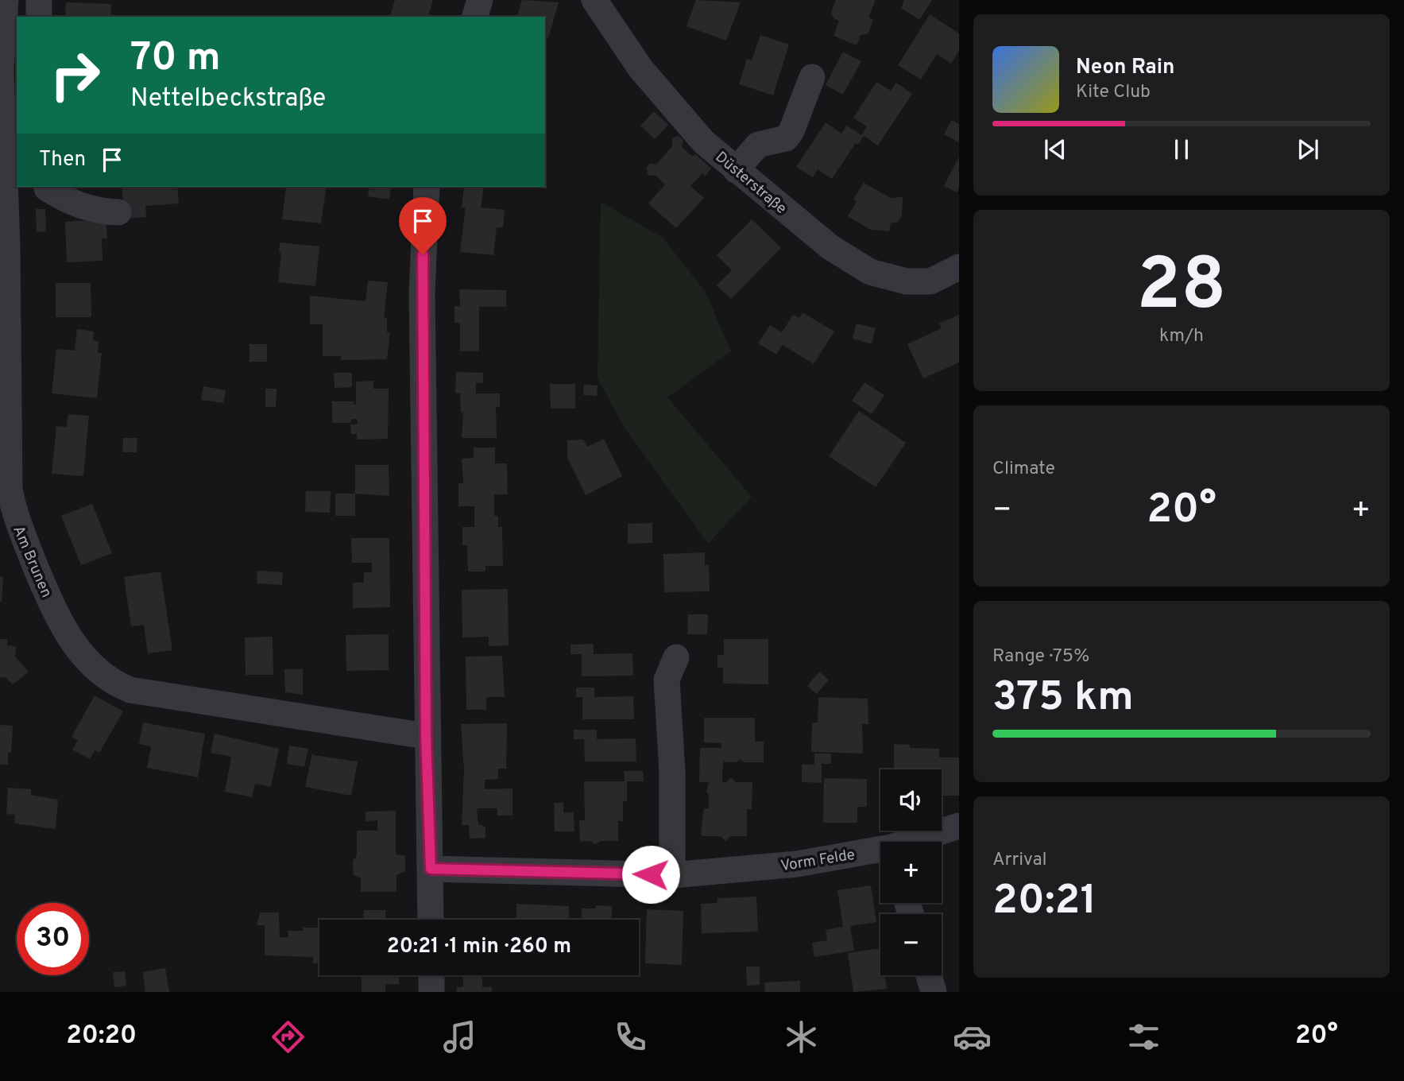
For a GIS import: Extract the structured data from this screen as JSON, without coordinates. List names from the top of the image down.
{
  "streets": {
    "street": ["Düsterstraße", "Am Brunen", "Vorm Felde"]
  },
  "page": {
    "turn": ["70 m", "Nettelbeckstraße"],
    "song": ["Neon Rain", "Kite Club"],
    "then": "Then",
    "tile": [
      ["28", "km/h"],
      "Climate",
      ["Range · 75%", "375 km"],
      ["Arrival", "20:21"]
    ],
    "heat": ["−", "20°", "+"],
    "map_buttons": ["+", "−"],
    "limit": "30",
    "trip": "20:21 · 1 min · 260 m",
    "tabs": ["20:20", "20°"]
  }
}
